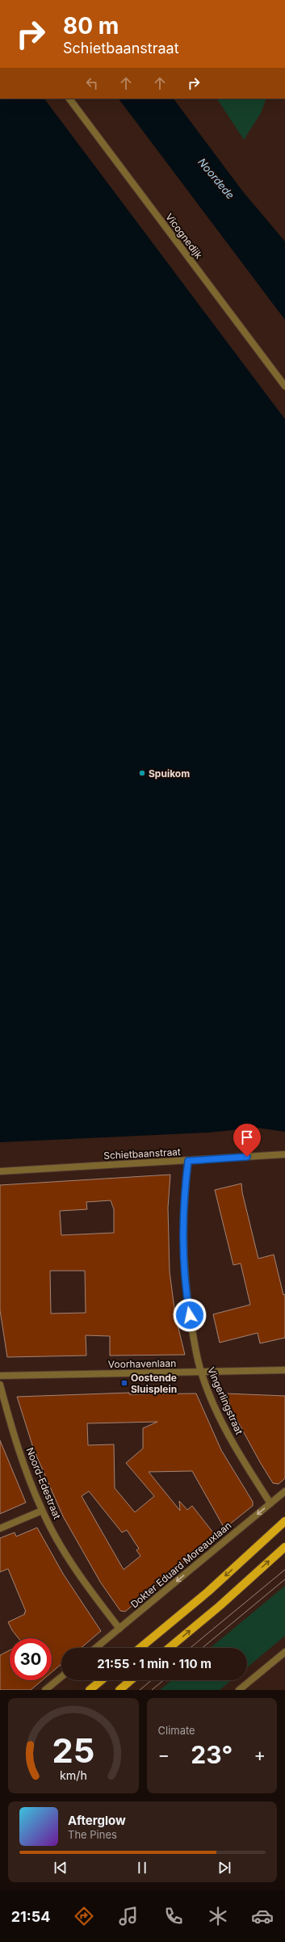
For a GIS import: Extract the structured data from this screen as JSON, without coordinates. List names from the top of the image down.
{
  "streets": {
    "street": [
      "Vicognedijk",
      "Schietbaanstraat",
      "Voorhavenlaan",
      "Vingerlingstraat",
      "Noord-Edestraat",
      "Dokter Eduard Moreauxlaan"
    ]
  },
  "crossings": [
    ["Schietbaanstraat", "Vingerlingstraat"],
    ["Voorhavenlaan", "Vingerlingstraat"],
    ["Vingerlingstraat", "Dokter Eduard Moreauxlaan"],
    ["Noord-Edestraat", "Dokter Eduard Moreauxlaan"]
  ],
  "one_way": ["Dokter Eduard Moreauxlaan"],
  "water": ["Noordede"],
  "places": {
    "other": ["Spuikom"],
    "transit": ["Oostende Sluisplein"]
  },
  "page": {
    "turn": ["80 m", "Schietbaanstraat"],
    "limit": "30",
    "trip": "21:55 · 1 min · 110 m",
    "tile": "Climate",
    "heat": ["−", "23°", "+"],
    "song": ["Afterglow", "The Pines"],
    "tabs": "21:54",
    "gauge": ["25", "km/h"]
  }
}
